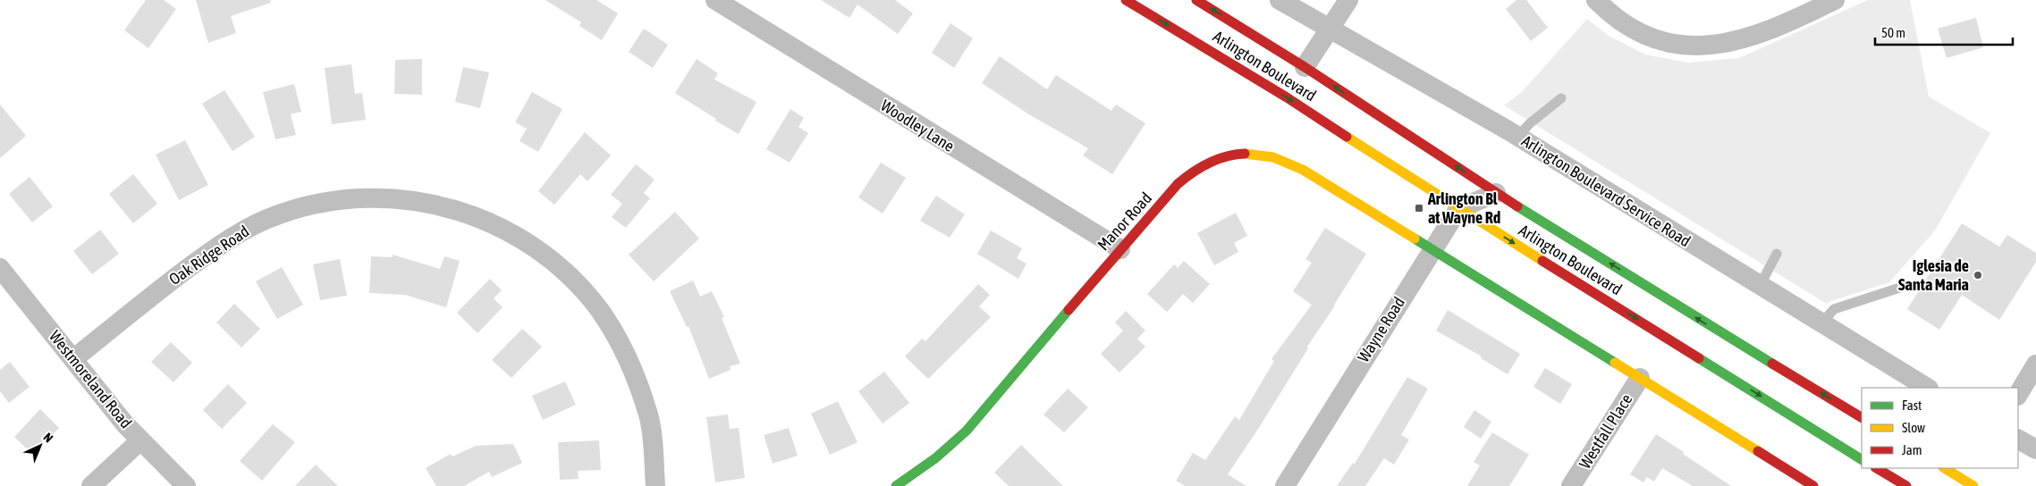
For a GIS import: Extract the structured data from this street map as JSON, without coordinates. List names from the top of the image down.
{
  "streets": {
    "main road": ["Arlington Boulevard", "Manor Road"],
    "street": [
      "Woodley Lane",
      "Arlington Boulevard Service Road",
      "Oak Ridge Road",
      "Wayne Road",
      "Westmoreland Road",
      "Westfall Place"
    ]
  },
  "crossings": [
    ["Arlington Boulevard", "Wayne Road"],
    ["Woodley Lane", "Manor Road"],
    ["Manor Road", "Wayne Road"],
    ["Oak Ridge Road", "Westmoreland Road"]
  ],
  "places": {
    "transit": ["Arlington Bl at Wayne Rd"],
    "other": ["Iglesia de Santa Maria"]
  },
  "legend": ["Fast", "Slow", "Jam"],
  "scale_bar": "50 m",
  "north": "top right"
}
